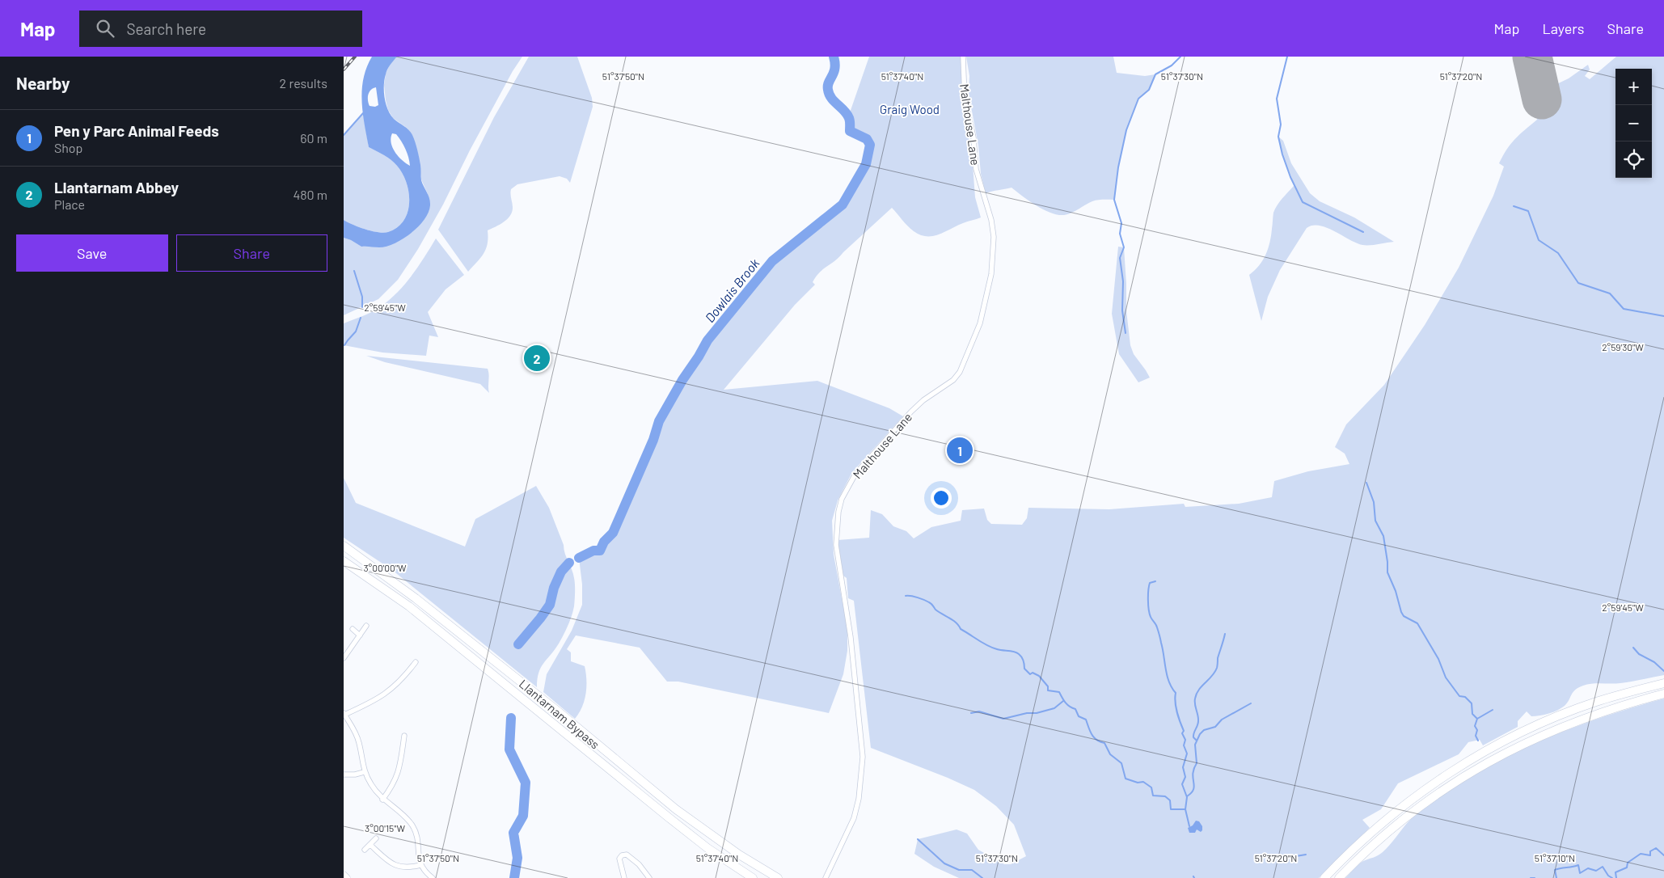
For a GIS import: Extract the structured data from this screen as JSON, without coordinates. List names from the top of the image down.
{
  "streets": {
    "highway": ["Llantarnam Bypass"],
    "street": ["Malthouse Lane"]
  },
  "water": ["Dowlais Brook"],
  "parks": ["Graig Wood"],
  "page": {
    "header": "Map",
    "search": "Search here",
    "nav": ["Map", "Layers", "Share"],
    "heading": ["Nearby", "2 results"],
    "map_buttons": ["+", "−"],
    "list": [
      {
        "mark": "1",
        "name": "Pen y Parc Animal Feeds",
        "note": "Shop",
        "value": "60 m"
      },
      {
        "mark": "2",
        "name": "Llantarnam Abbey",
        "note": "Place",
        "value": "480 m"
      }
    ],
    "buttons": ["Save", "Share"],
    "pins": ["2", "1"]
  },
  "coordinates": [
    "51°37'50\"N",
    "51°37'40\"N",
    "51°37'30\"N",
    "51°37'20\"N",
    "2°59'45\"W",
    "2°59'30\"W",
    "3°00'00\"W",
    "3°00'15\"W",
    "51°37'10\"N"
  ]
}
